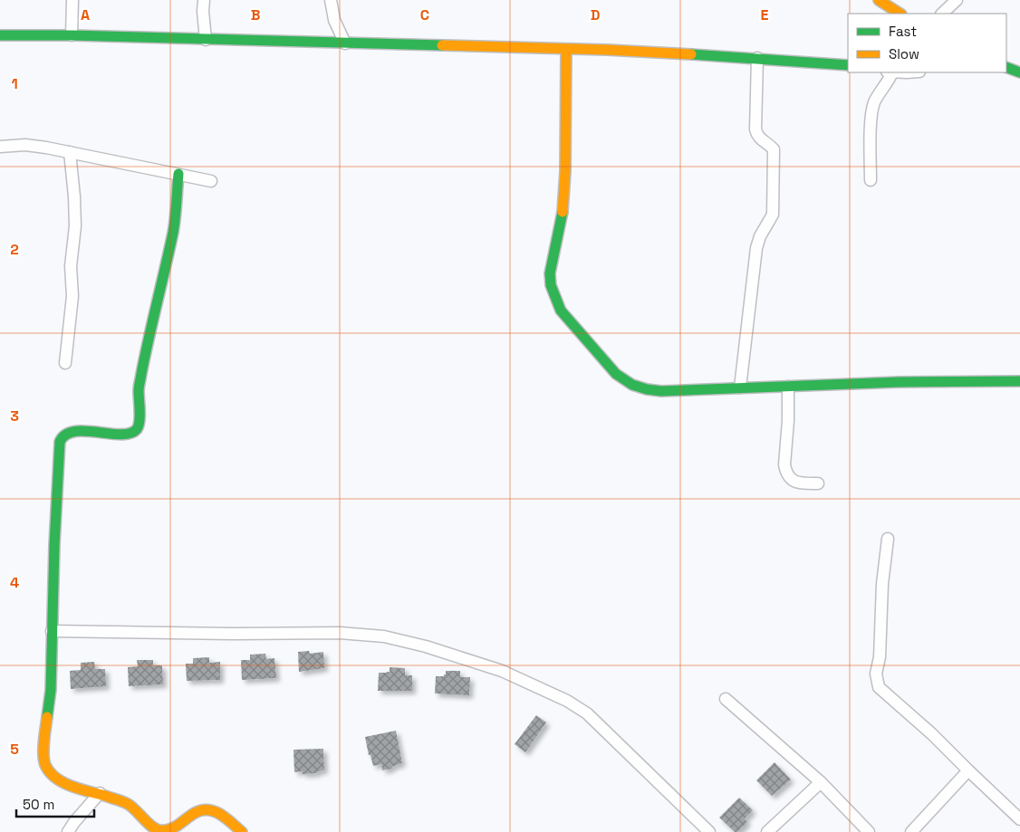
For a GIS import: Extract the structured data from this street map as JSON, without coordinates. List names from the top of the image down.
{
  "legend": ["Fast", "Slow"],
  "scale_bar": "50 m",
  "grid": {
    "columns": [
      "A",
      "B",
      "C",
      "D",
      "E"
    ],
    "rows": [
      "1",
      "2",
      "3",
      "4",
      "5"
    ]
  }
}
